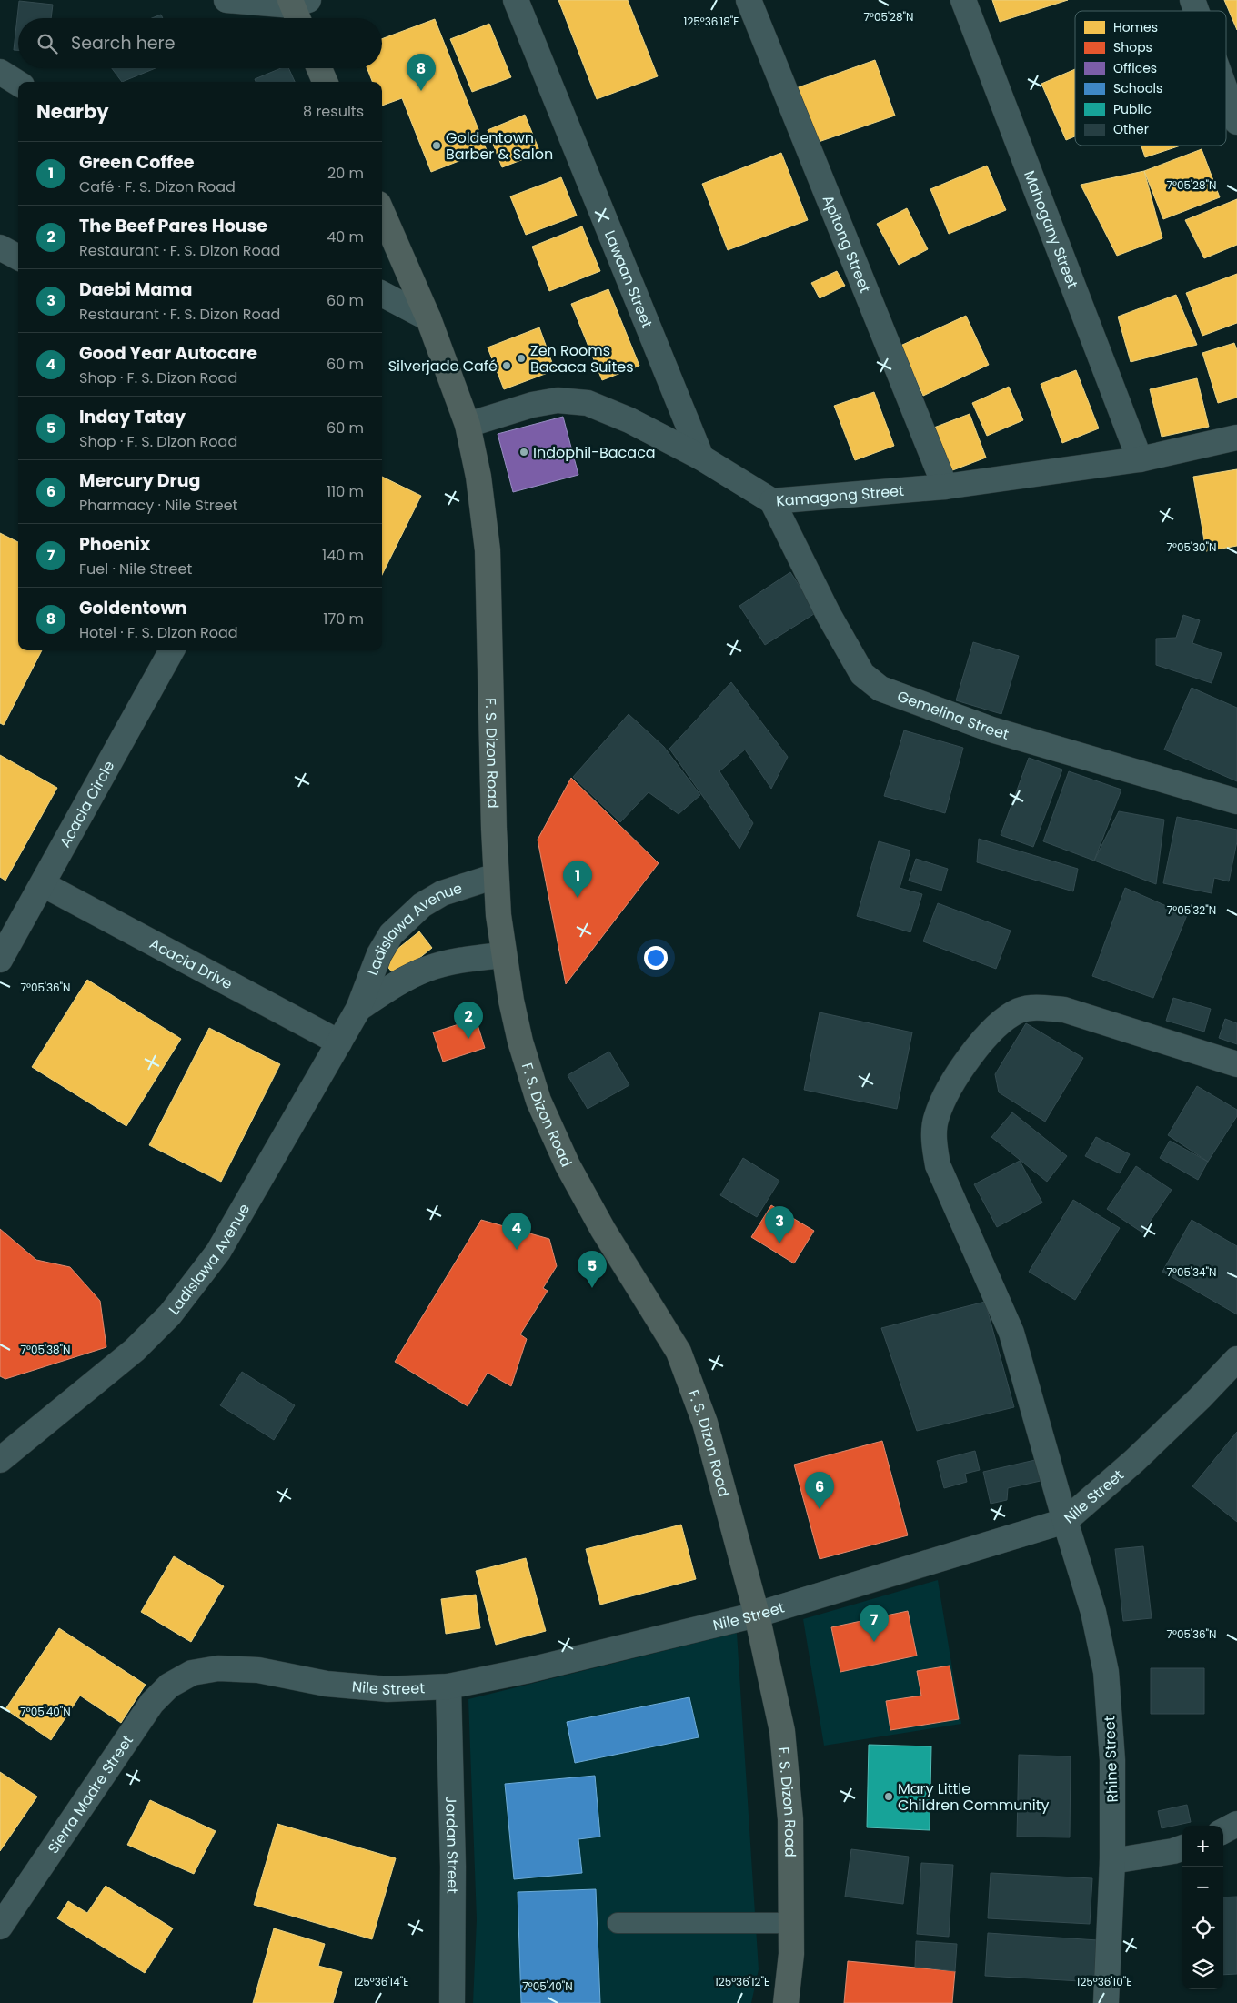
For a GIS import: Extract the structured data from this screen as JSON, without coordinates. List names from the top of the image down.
{
  "streets": {
    "main road": ["F. S. Dizon Road"],
    "street": [
      "Mahogany Street",
      "Apitong Street",
      "Lawaan Street",
      "Kamagong Street",
      "Gemelina Street",
      "Acacia Circle",
      "Ladislawa Avenue",
      "Acacia Drive",
      "Nile Street",
      "Rhine Street",
      "Sierra Madre Street",
      "Jordan Street"
    ]
  },
  "crossings": [
    ["Mahogany Street", "Kamagong Street"],
    ["Apitong Street", "Kamagong Street"],
    ["Lawaan Street", "Kamagong Street"],
    ["Kamagong Street", "Gemelina Street"],
    ["Kamagong Street", "F. S. Dizon Road"],
    ["F. S. Dizon Road", "Ladislawa Avenue"],
    ["F. S. Dizon Road", "Nile Street"],
    ["Acacia Circle", "Acacia Drive"],
    ["Ladislawa Avenue", "Acacia Drive"],
    ["Nile Street", "Rhine Street"],
    ["Nile Street", "Sierra Madre Street"],
    ["Nile Street", "Jordan Street"]
  ],
  "places": [
    "Goldentown Barber & Salon",
    "Zen Rooms Bacaca Suites",
    "Silverjade Café",
    "Indophil-Bacaca",
    "Mary Little Children Community"
  ],
  "legend": [
    "Homes",
    "Shops",
    "Offices",
    "Schools",
    "Public",
    "Other"
  ],
  "page": {
    "search": "Search here",
    "pins": [
      "8",
      "1",
      "2",
      "3",
      "4",
      "5",
      "6",
      "7"
    ],
    "heading": ["Nearby", "8 results"],
    "list": [
      {
        "mark": "1",
        "name": "Green Coffee",
        "note": "Café · F. S. Dizon Road",
        "value": "20 m"
      },
      {
        "mark": "2",
        "name": "The Beef Pares House",
        "note": "Restaurant · F. S. Dizon Road",
        "value": "40 m"
      },
      {
        "mark": "3",
        "name": "Daebi Mama",
        "note": "Restaurant · F. S. Dizon Road",
        "value": "60 m"
      },
      {
        "mark": "4",
        "name": "Good Year Autocare",
        "note": "Shop · F. S. Dizon Road",
        "value": "60 m"
      },
      {
        "mark": "5",
        "name": "Inday Tatay",
        "note": "Shop · F. S. Dizon Road",
        "value": "60 m"
      },
      {
        "mark": "6",
        "name": "Mercury Drug",
        "note": "Pharmacy · Nile Street",
        "value": "110 m"
      },
      {
        "mark": "7",
        "name": "Phoenix",
        "note": "Fuel · Nile Street",
        "value": "140 m"
      },
      {
        "mark": "8",
        "name": "Goldentown",
        "note": "Hotel · F. S. Dizon Road",
        "value": "170 m"
      }
    ],
    "map_buttons": ["+", "−"]
  },
  "coordinates": [
    "7°05'28\"N",
    "125°36'18\"E",
    "7°05'30\"N",
    "7°05'32\"N",
    "7°05'36\"N",
    "7°05'34\"N",
    "7°05'38\"N",
    "7°05'40\"N",
    "125°36'14\"E",
    "125°36'12\"E",
    "125°36'10\"E"
  ]
}
